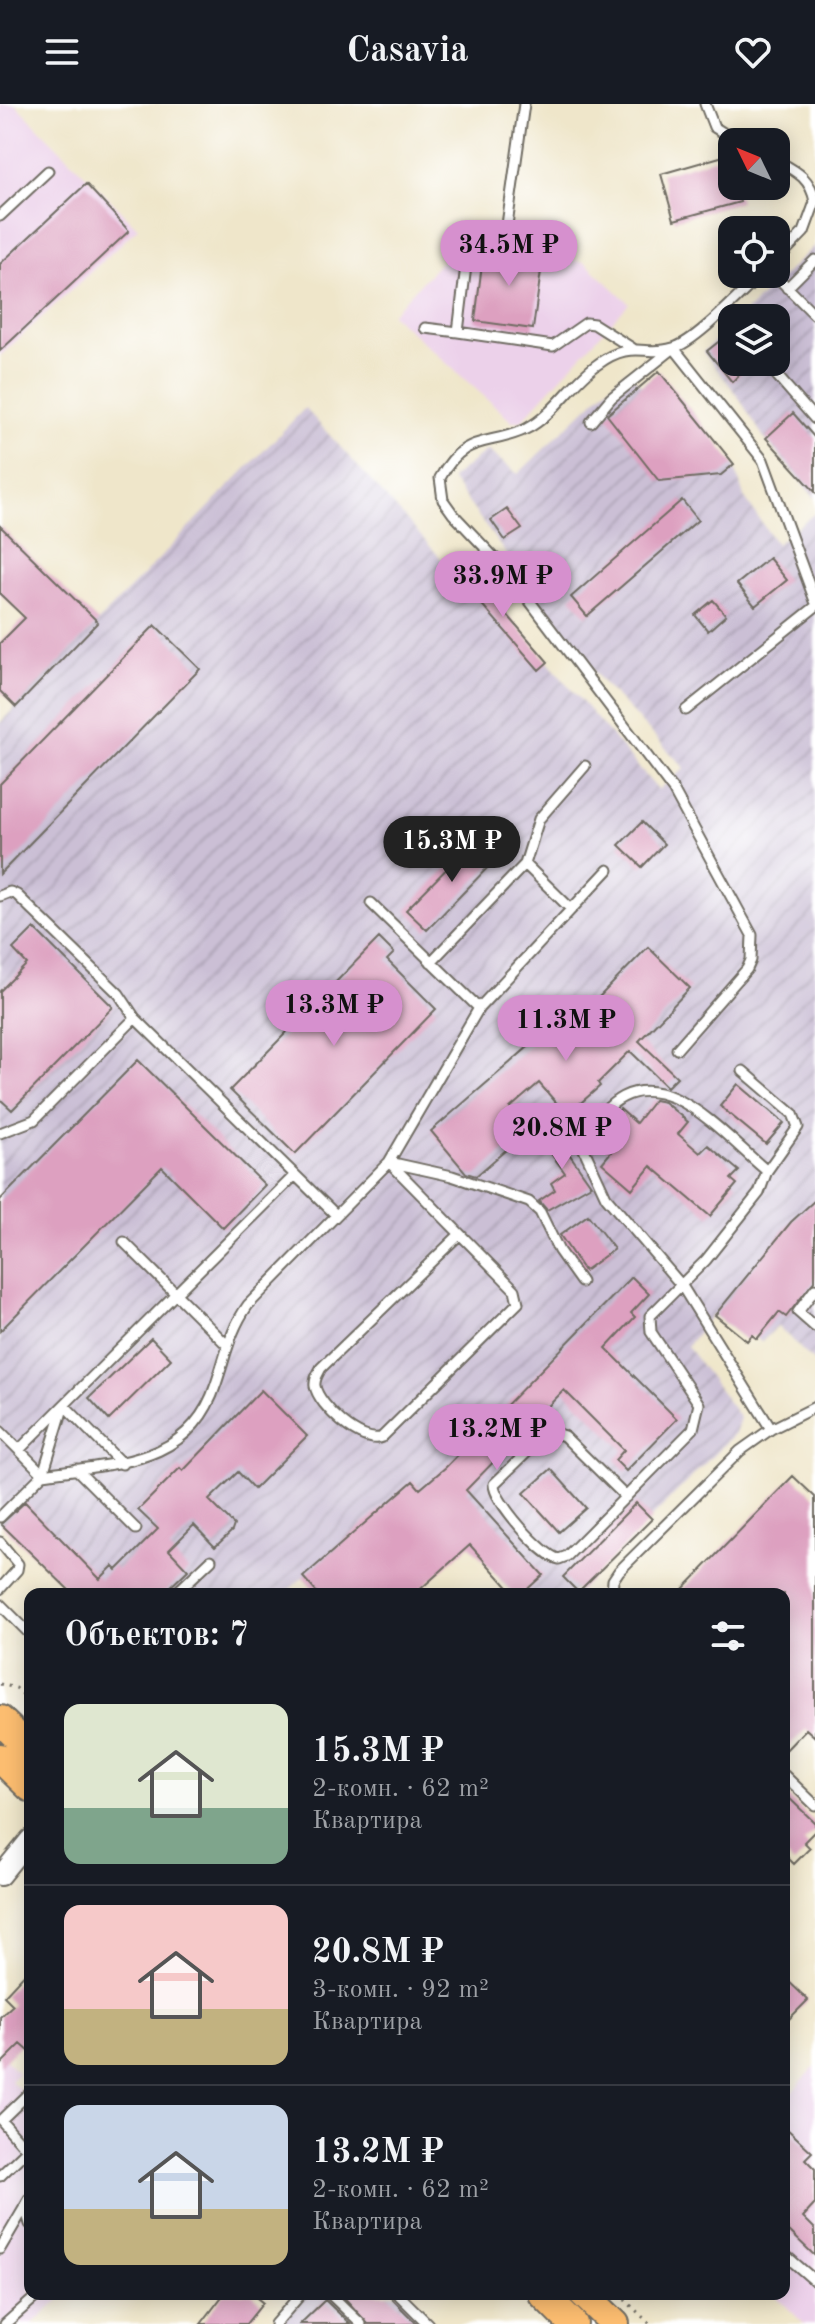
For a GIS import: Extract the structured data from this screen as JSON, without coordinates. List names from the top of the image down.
{
  "north": "top left",
  "page": {
    "header": "Casavia",
    "price": [
      "34.5M ₽",
      "33.9M ₽",
      "15.3M ₽",
      "13.3M ₽",
      "11.3M ₽",
      "20.8M ₽",
      "13.2M ₽"
    ],
    "heading": "Объектов: 7",
    "list": [
      {
        "name": "15.3M ₽",
        "note": "2-комн. · 62 m² · Квартира"
      },
      {
        "name": "20.8M ₽",
        "note": "3-комн. · 92 m² · Квартира"
      },
      {
        "name": "13.2M ₽",
        "note": "2-комн. · 62 m² · Квартира"
      }
    ]
  }
}
